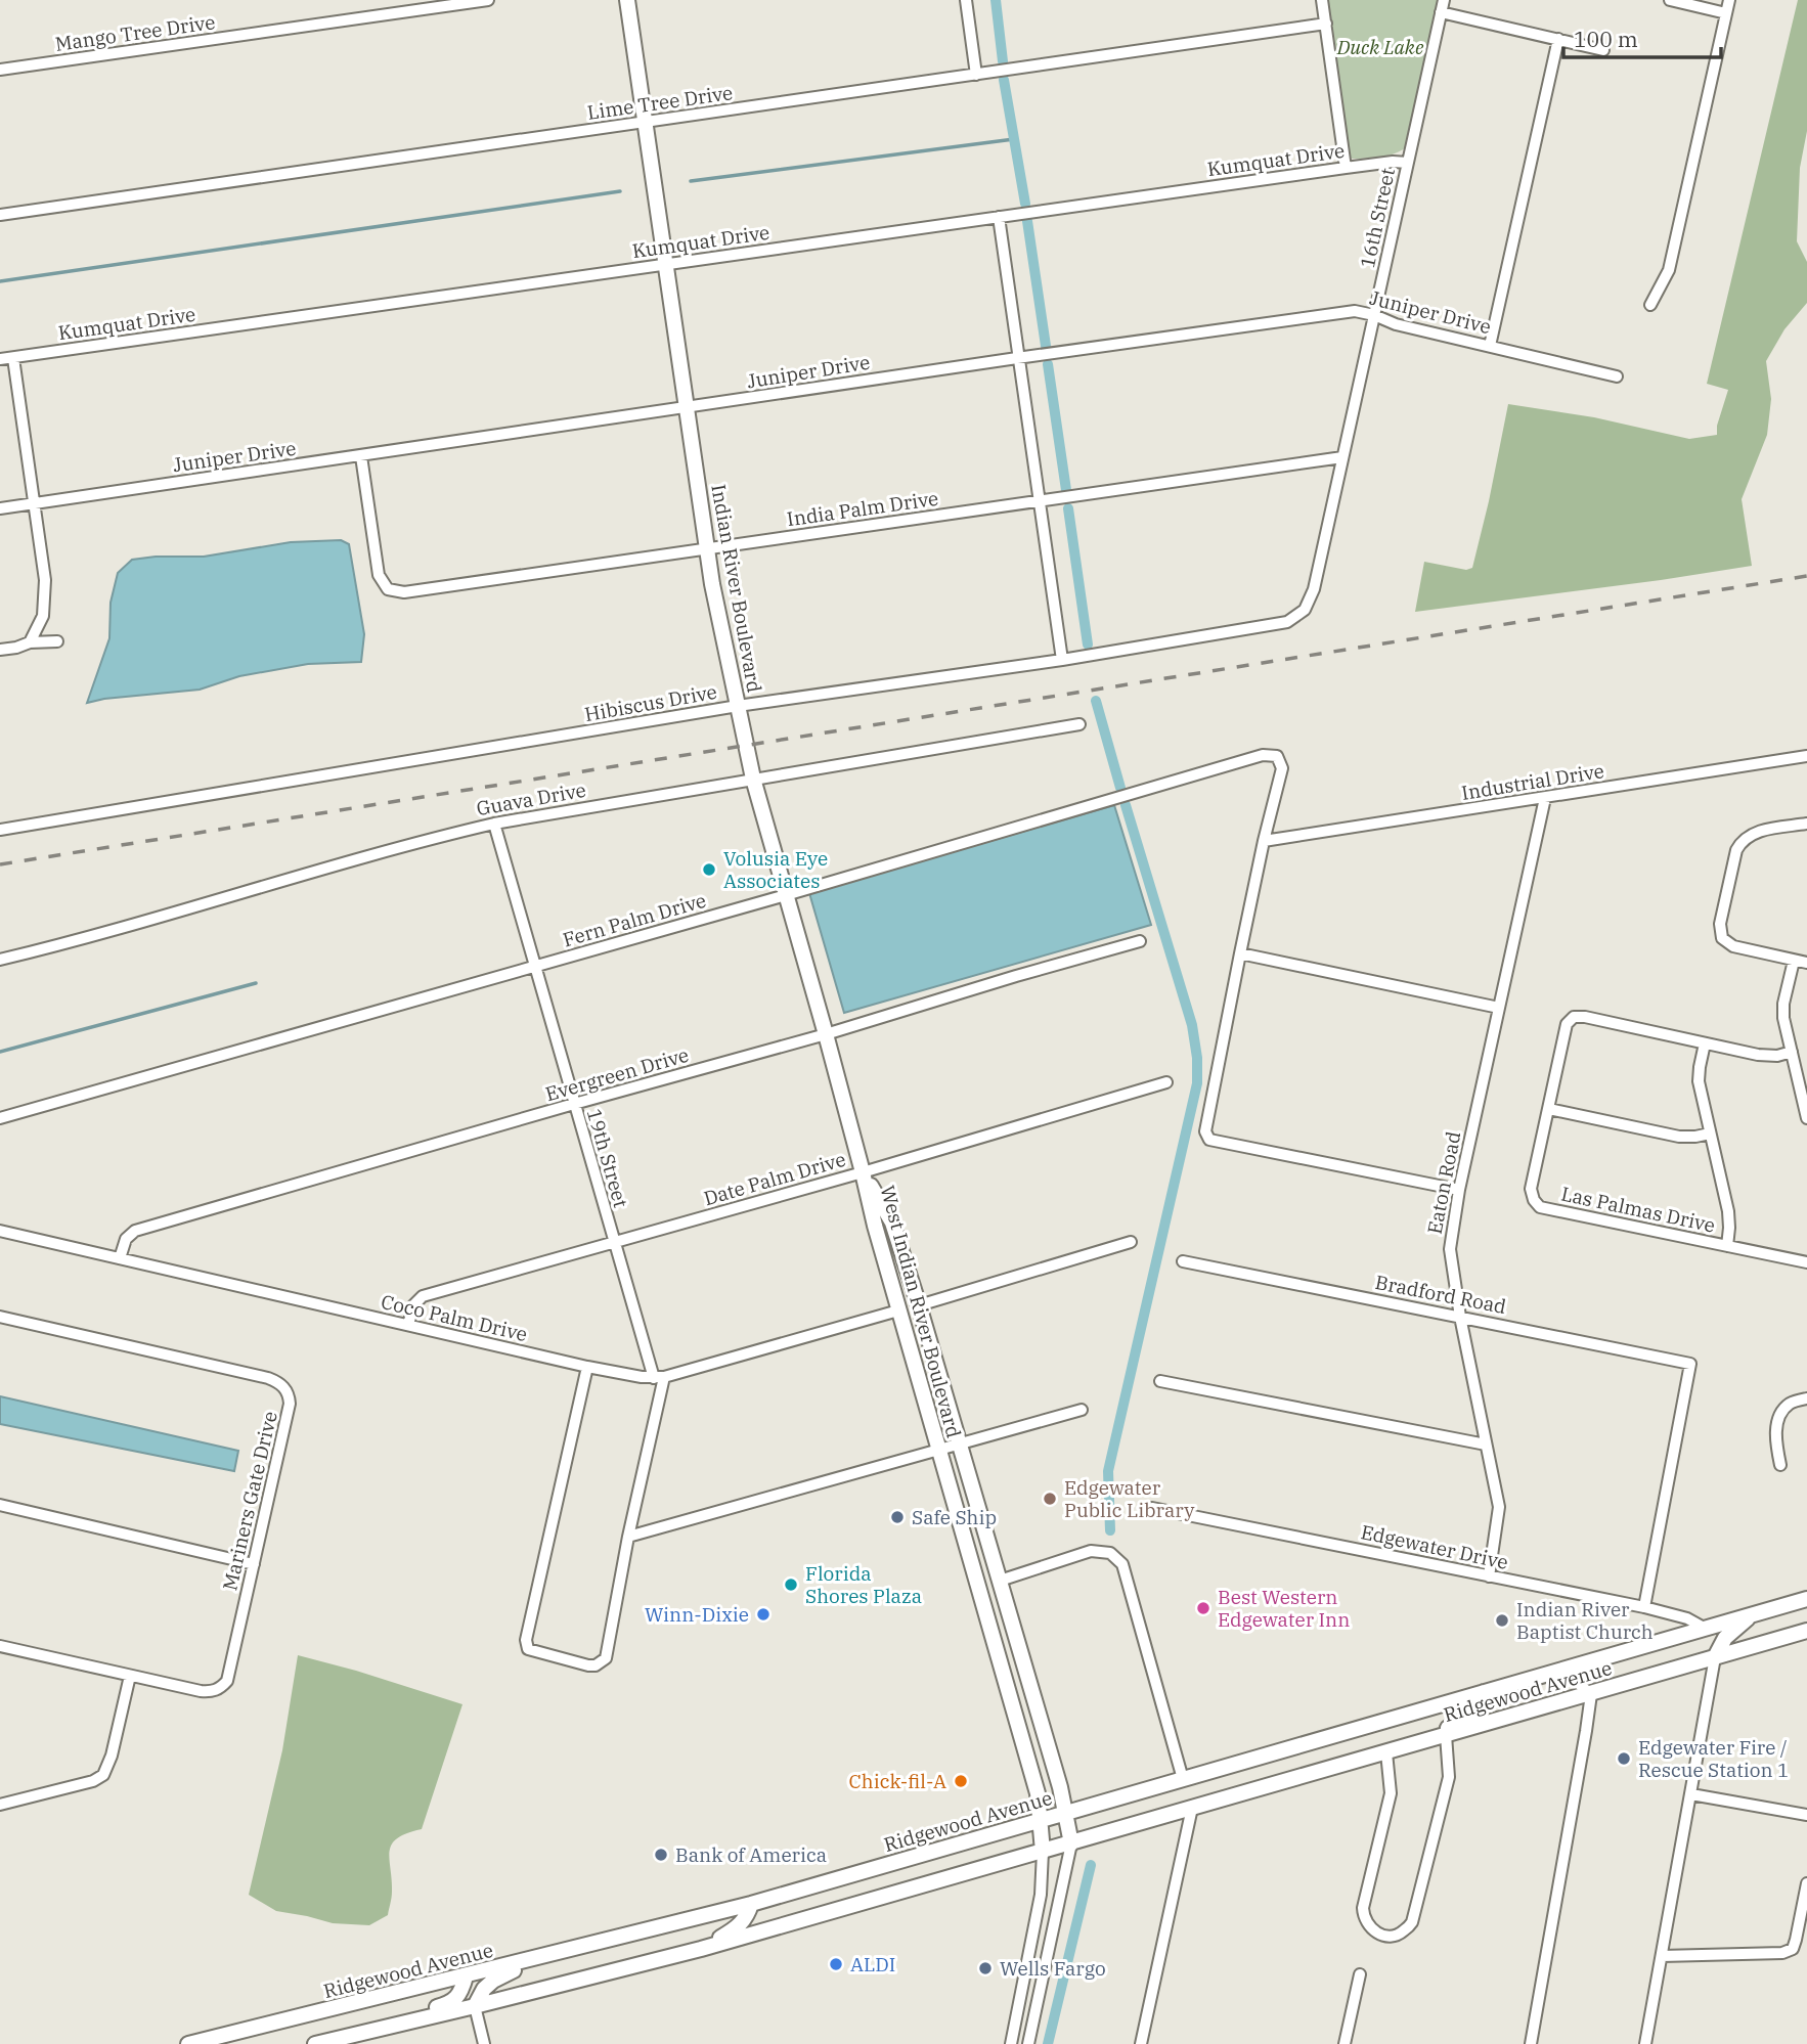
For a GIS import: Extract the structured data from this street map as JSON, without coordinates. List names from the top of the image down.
{
  "streets": {
    "main road": ["Indian River Boulevard", "West Indian River Boulevard", "Ridgewood Avenue"],
    "street": [
      "Mango Tree Drive",
      "Lime Tree Drive",
      "Kumquat Drive",
      "16th Street",
      "Juniper Drive",
      "India Palm Drive",
      "Hibiscus Drive",
      "Industrial Drive",
      "Guava Drive",
      "Fern Palm Drive",
      "Evergreen Drive",
      "19th Street",
      "Date Palm Drive",
      "Eaton Road",
      "Las Palmas Drive",
      "Bradford Road",
      "Coco Palm Drive",
      "Mariners Gate Drive",
      "Edgewater Drive"
    ]
  },
  "crossings": [
    ["Lime Tree Drive", "Indian River Boulevard"],
    ["Kumquat Drive", "16th Street"],
    ["Kumquat Drive", "Indian River Boulevard"],
    ["16th Street", "Juniper Drive"],
    ["16th Street", "India Palm Drive"],
    ["16th Street", "Hibiscus Drive"],
    ["Juniper Drive", "India Palm Drive"],
    ["Juniper Drive", "Indian River Boulevard"],
    ["India Palm Drive", "Indian River Boulevard"],
    ["Indian River Boulevard", "Hibiscus Drive"],
    ["Indian River Boulevard", "Guava Drive"],
    ["Indian River Boulevard", "Fern Palm Drive"],
    ["Indian River Boulevard", "Evergreen Drive"],
    ["Indian River Boulevard", "Date Palm Drive"],
    ["Indian River Boulevard", "West Indian River Boulevard"],
    ["Industrial Drive", "Fern Palm Drive"],
    ["Industrial Drive", "Eaton Road"],
    ["Guava Drive", "19th Street"],
    ["Fern Palm Drive", "19th Street"],
    ["Evergreen Drive", "19th Street"],
    ["Evergreen Drive", "Coco Palm Drive"],
    ["19th Street", "Date Palm Drive"],
    ["19th Street", "Coco Palm Drive"],
    ["Date Palm Drive", "West Indian River Boulevard"],
    ["Date Palm Drive", "Coco Palm Drive"],
    ["Eaton Road", "Bradford Road"],
    ["Eaton Road", "Edgewater Drive"],
    ["Bradford Road", "Edgewater Drive"],
    ["West Indian River Boulevard", "Coco Palm Drive"],
    ["West Indian River Boulevard", "Ridgewood Avenue"],
    ["Edgewater Drive", "Ridgewood Avenue"]
  ],
  "parks": ["Duck Lake"],
  "places": [
    "Volusia Eye Associates",
    "Edgewater Public Library",
    "Safe Ship",
    "Florida Shores Plaza",
    "Best Western Edgewater Inn",
    "Winn-Dixie",
    "Indian River Baptist Church",
    "Edgewater Fire / Rescue Station 1",
    "Chick-fil-A",
    "Bank of America",
    "ALDI",
    "Wells Fargo"
  ],
  "scale_bar": "100 m"
}
